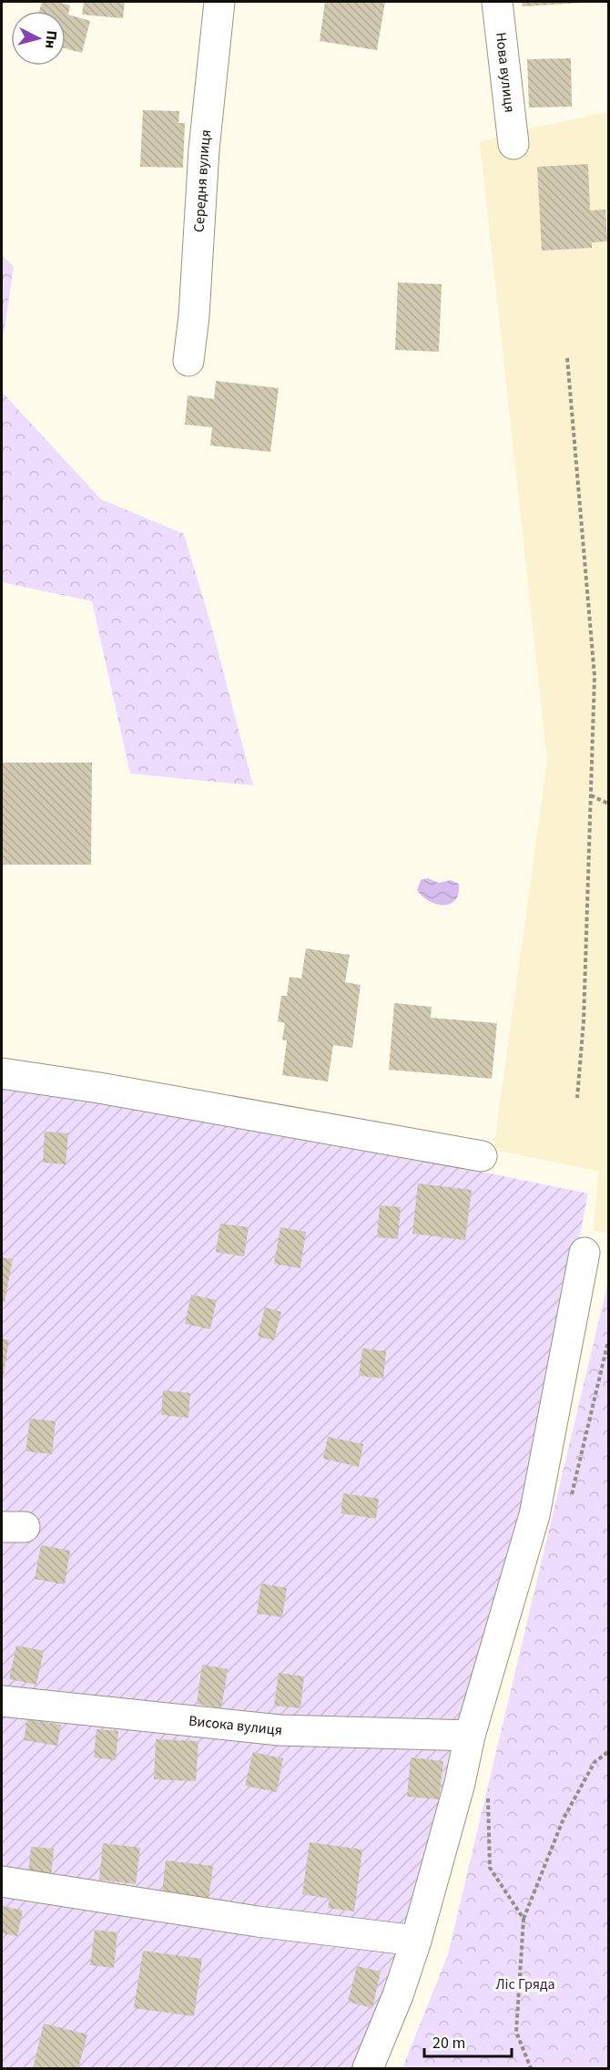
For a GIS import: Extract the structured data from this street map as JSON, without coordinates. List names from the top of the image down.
{
  "streets": {
    "street": ["Нова вулиця", "Середня вулиця", "Висока вулиця"]
  },
  "parks": ["Ліс Гряда"],
  "scale_bar": "20 m",
  "north": "right"
}
